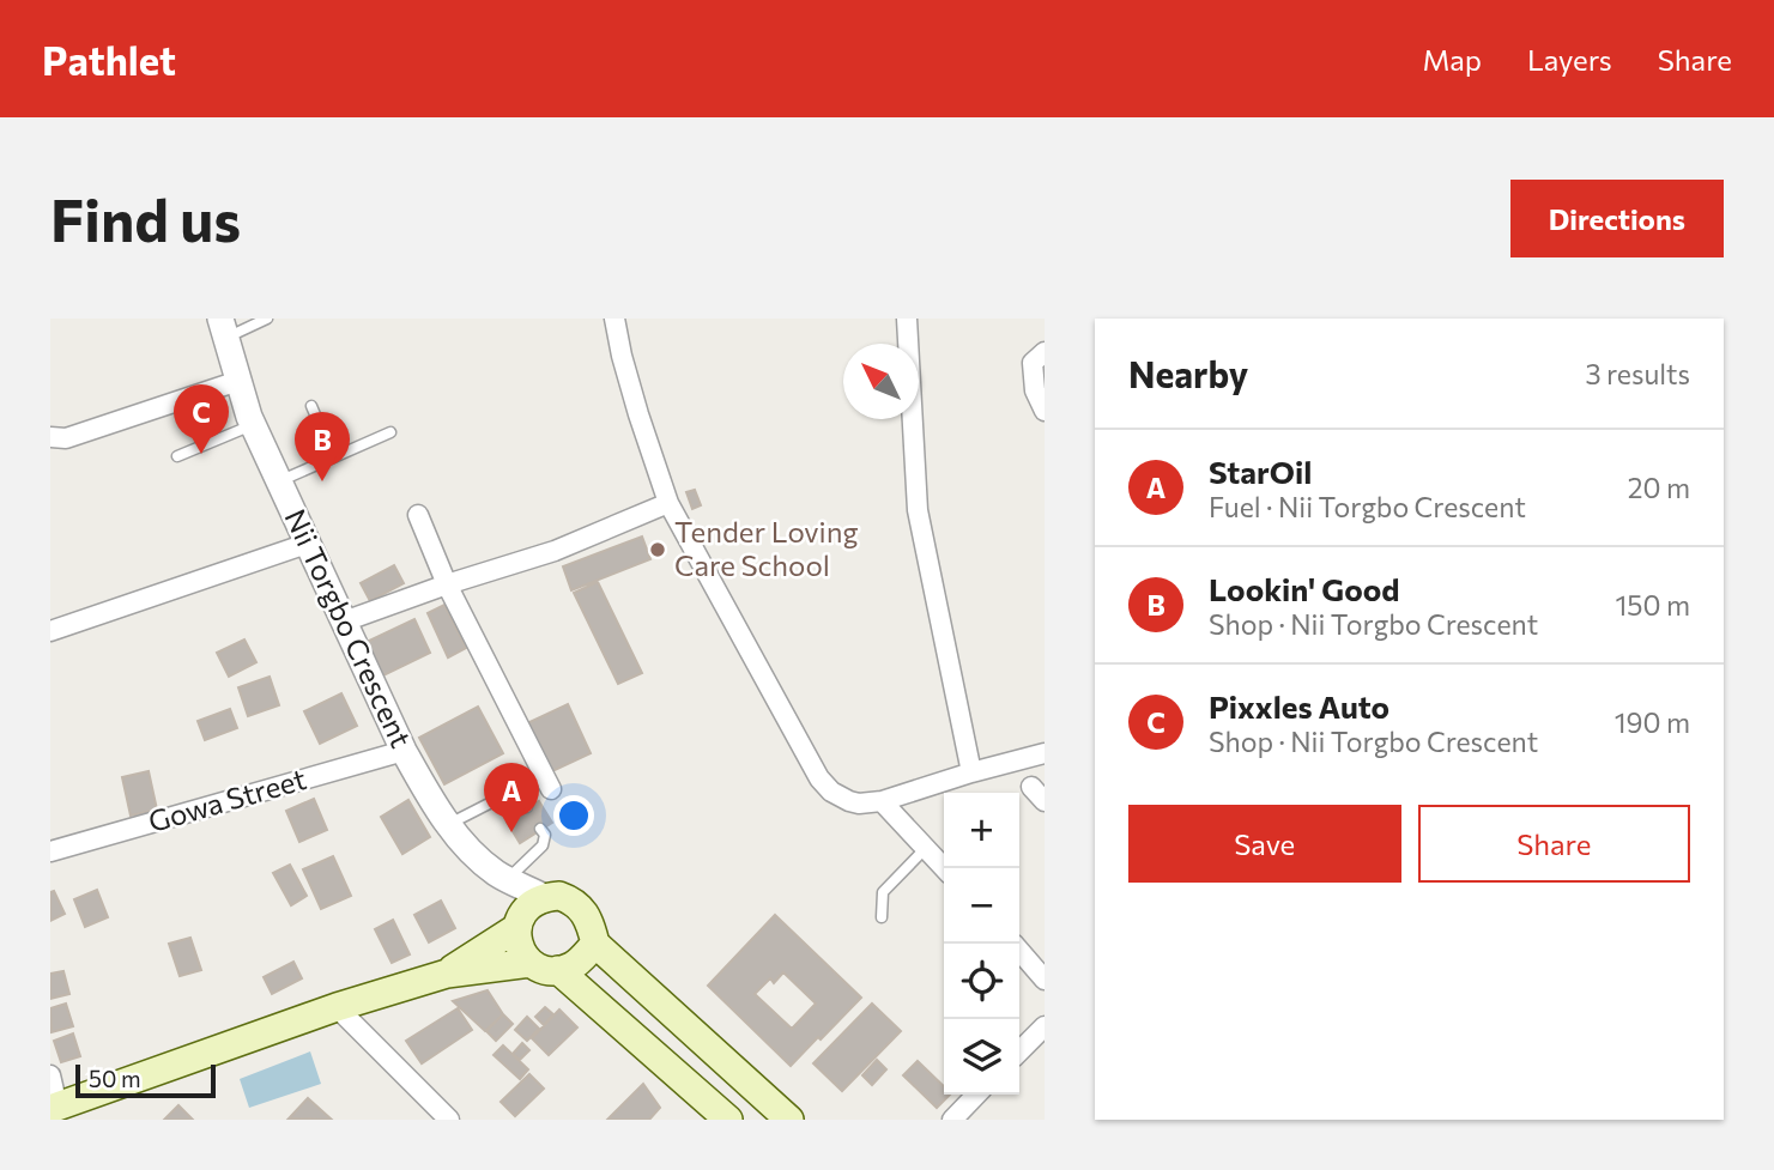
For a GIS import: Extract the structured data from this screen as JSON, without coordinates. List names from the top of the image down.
{
  "streets": {
    "street": ["Nii Torgbo Crescent", "Gowa Street"]
  },
  "crossings": [
    ["Nii Torgbo Crescent", "Gowa Street"]
  ],
  "places": ["Tender Loving Care School"],
  "scale_bar": "50 m",
  "north": "top left",
  "page": {
    "header": "Pathlet",
    "nav": ["Map", "Layers", "Share"],
    "buttons": [
      "Directions",
      ["Save", "Share"]
    ],
    "title": "Find us",
    "heading": ["Nearby", "3 results"],
    "pins": ["C", "B", "A"],
    "list": [
      {
        "mark": "A",
        "name": "StarOil",
        "note": "Fuel · Nii Torgbo Crescent",
        "value": "20 m"
      },
      {
        "mark": "B",
        "name": "Lookin' Good",
        "note": "Shop · Nii Torgbo Crescent",
        "value": "150 m"
      },
      {
        "mark": "C",
        "name": "Pixxles Auto",
        "note": "Shop · Nii Torgbo Crescent",
        "value": "190 m"
      }
    ],
    "map_buttons": ["+", "−"],
    "scale": "50 m"
  }
}
